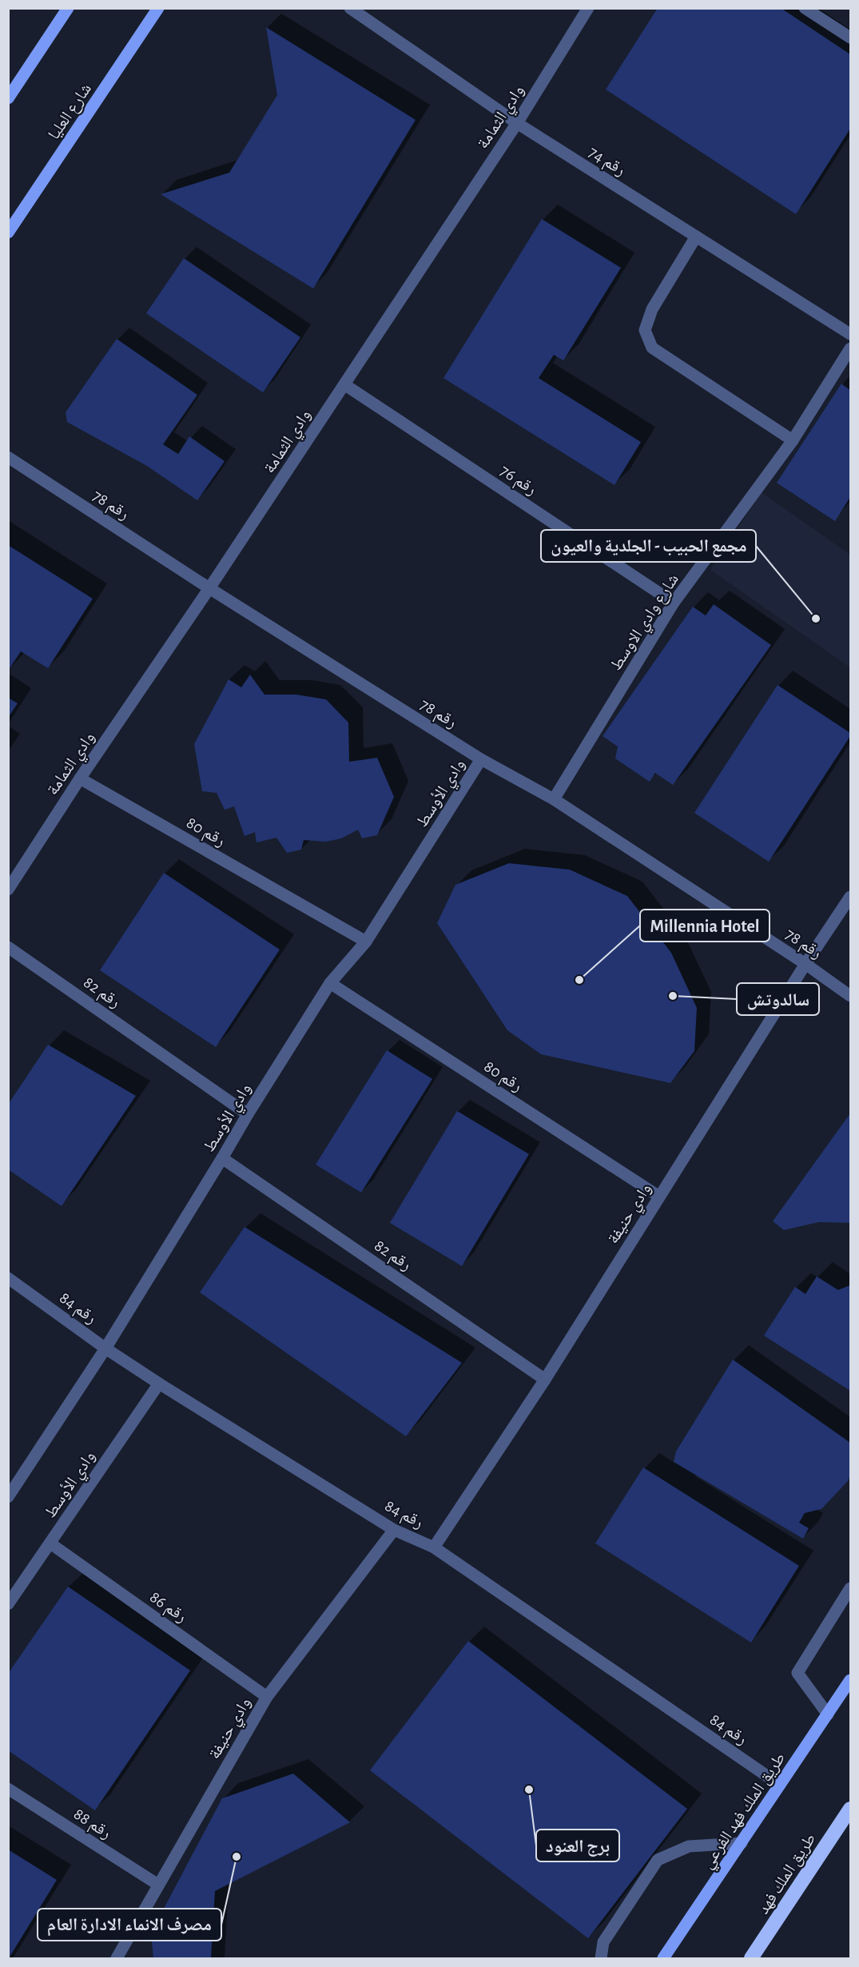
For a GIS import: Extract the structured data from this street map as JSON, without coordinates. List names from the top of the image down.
{
  "streets": {
    "highway": ["طريق الملك فهد"],
    "main road": ["شارع العليا", "طريق الملك فهد الفرعي"],
    "street": [
      "وادي الثمامة",
      "رقم 74",
      "رقم 76",
      "رقم 78",
      "شارع وادي الاوسط",
      "وادي الأوسط",
      "رقم 80",
      "رقم 82",
      "وادي حنيفة",
      "رقم 84",
      "رقم 86",
      "رقم 88"
    ]
  },
  "crossings": [
    ["وادي الثمامة", "رقم 74"],
    ["وادي الثمامة", "رقم 76"],
    ["وادي الثمامة", "رقم 78"],
    ["وادي الثمامة", "رقم 80"],
    ["رقم 76", "شارع وادي الاوسط"],
    ["رقم 78", "شارع وادي الاوسط"],
    ["رقم 78", "وادي الأوسط"],
    ["رقم 78", "وادي حنيفة"],
    ["وادي الأوسط", "رقم 80"],
    ["وادي الأوسط", "رقم 82"],
    ["وادي الأوسط", "رقم 84"],
    ["وادي الأوسط", "رقم 86"],
    ["رقم 80", "وادي حنيفة"],
    ["رقم 82", "وادي حنيفة"],
    ["وادي حنيفة", "رقم 84"],
    ["وادي حنيفة", "رقم 86"],
    ["وادي حنيفة", "رقم 88"],
    ["رقم 84", "طريق الملك فهد الفرعي"]
  ],
  "places": [
    "مجمع الحبيب - الجلدية والعيون",
    "Millennia Hotel",
    "سالدوتش",
    "برج العنود",
    "مصرف الانماء الادارة العام"
  ]
}
